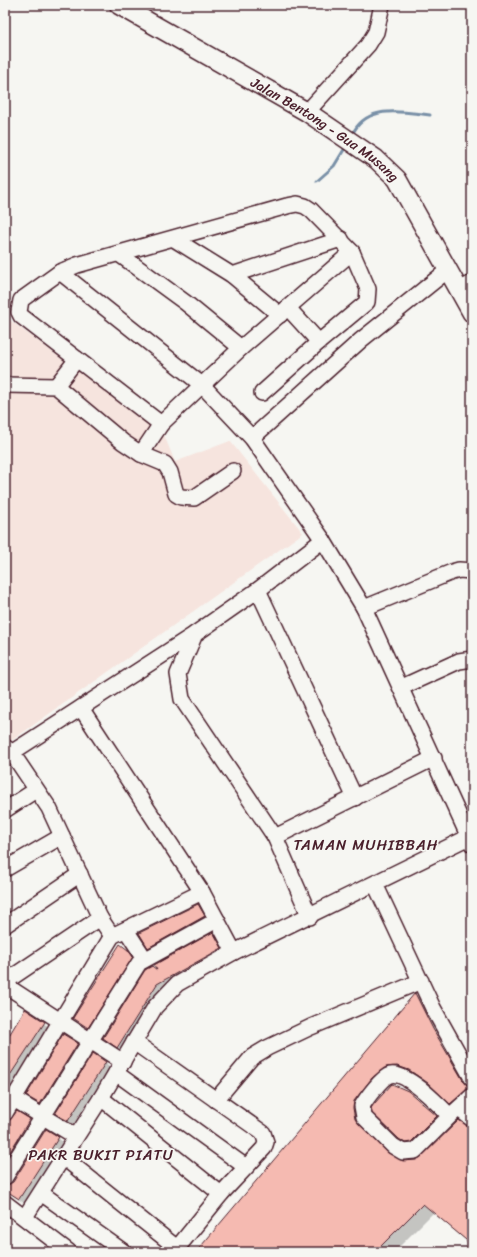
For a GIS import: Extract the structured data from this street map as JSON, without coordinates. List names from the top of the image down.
{
  "streets": {
    "main road": ["Jalan Bentong - Gua Musang"]
  },
  "districts": ["TAMAN MUHIBBAH", "PAKR BUKIT PIATU"]
}
